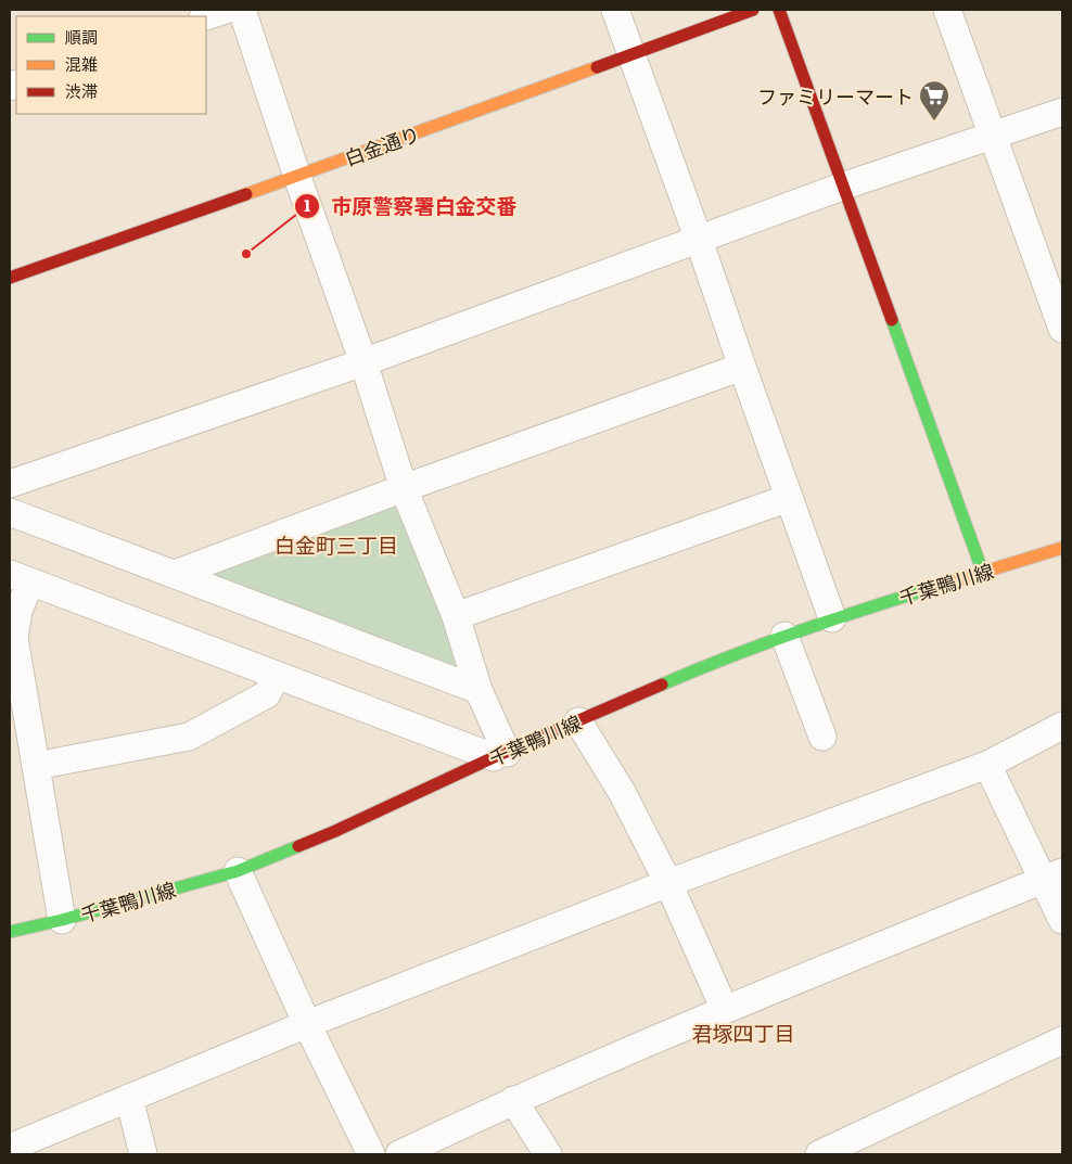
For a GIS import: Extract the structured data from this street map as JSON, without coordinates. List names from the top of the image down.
{
  "streets": {
    "street": ["白金通り", "千葉鴨川線"]
  },
  "districts": ["白金町三丁目", "君塚四丁目"],
  "places": {
    "supermarket": ["ファミリーマート"],
    "other": ["市原警察署白金交番"]
  },
  "legend": ["順調", "混雑", "渋滞"]
}
